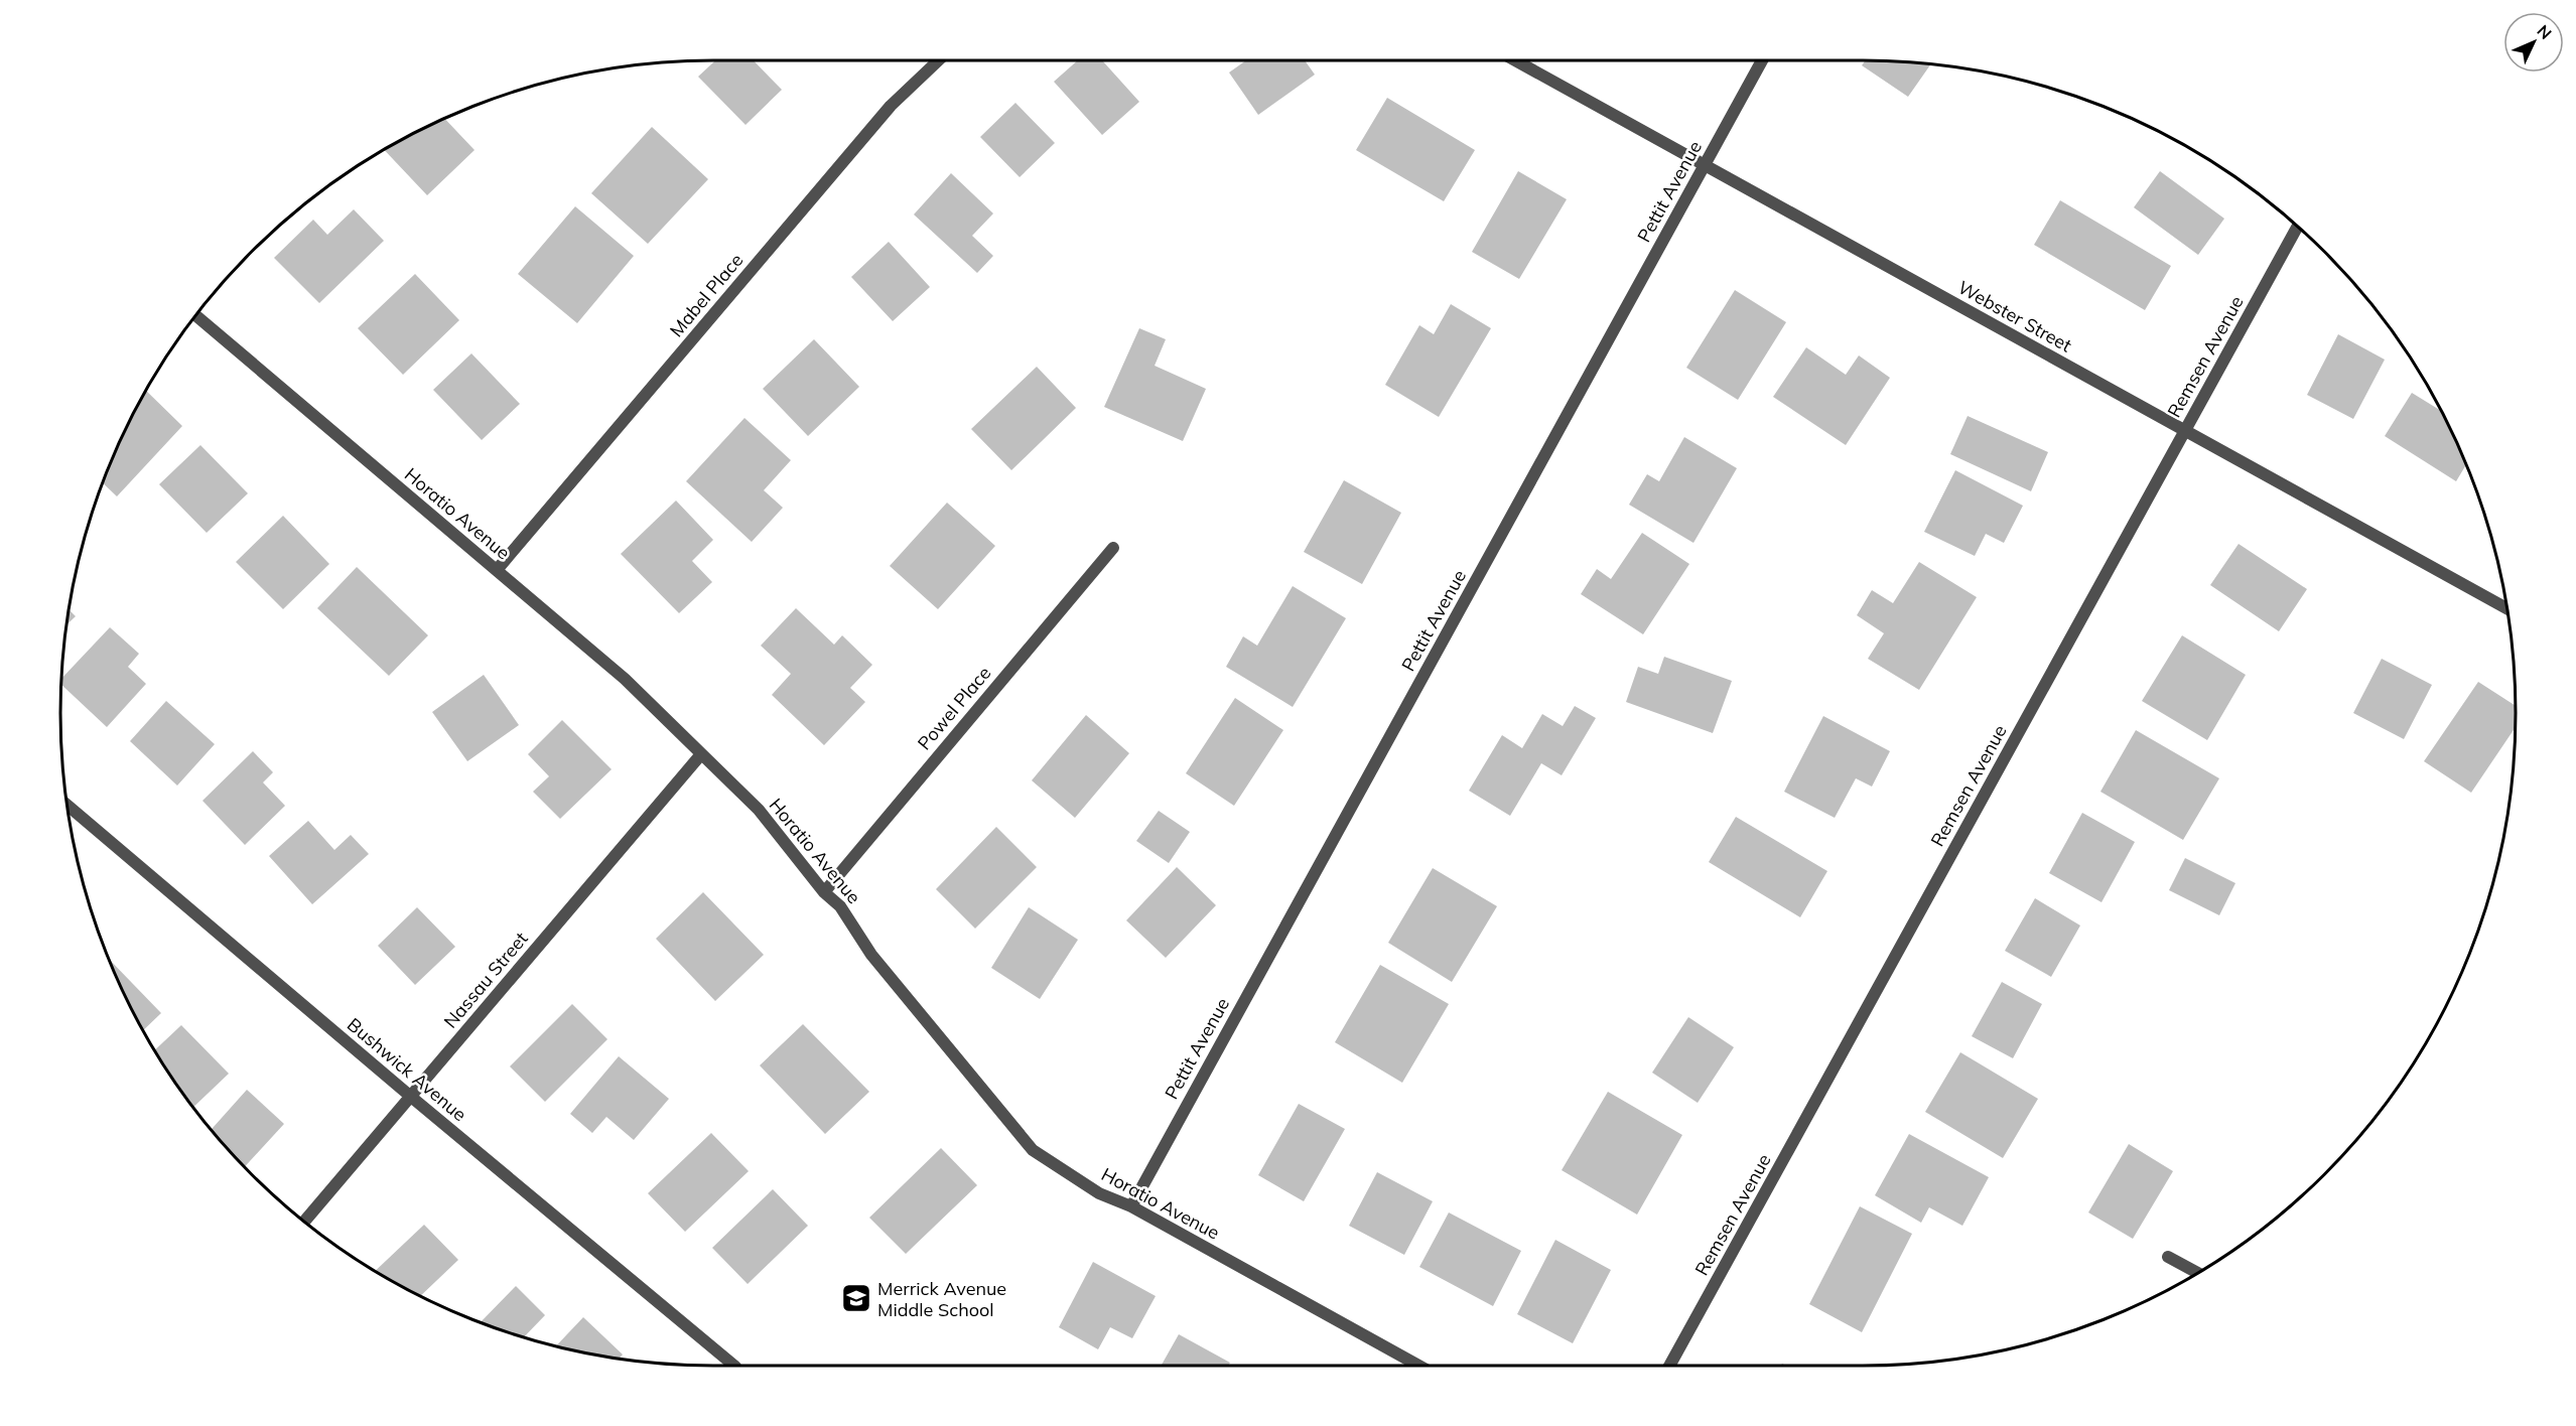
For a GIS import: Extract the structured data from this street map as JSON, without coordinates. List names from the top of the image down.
{
  "streets": {
    "street": [
      "Pettit Avenue",
      "Mabel Place",
      "Webster Street",
      "Remsen Avenue",
      "Horatio Avenue",
      "Powel Place",
      "Nassau Street",
      "Bushwick Avenue"
    ]
  },
  "crossings": [
    ["Pettit Avenue", "Webster Street"],
    ["Pettit Avenue", "Horatio Avenue"],
    ["Mabel Place", "Horatio Avenue"],
    ["Webster Street", "Remsen Avenue"],
    ["Horatio Avenue", "Powel Place"],
    ["Horatio Avenue", "Nassau Street"],
    ["Nassau Street", "Bushwick Avenue"]
  ],
  "places": {
    "school or university": ["Merrick Avenue Middle School"]
  },
  "north": "top right"
}
